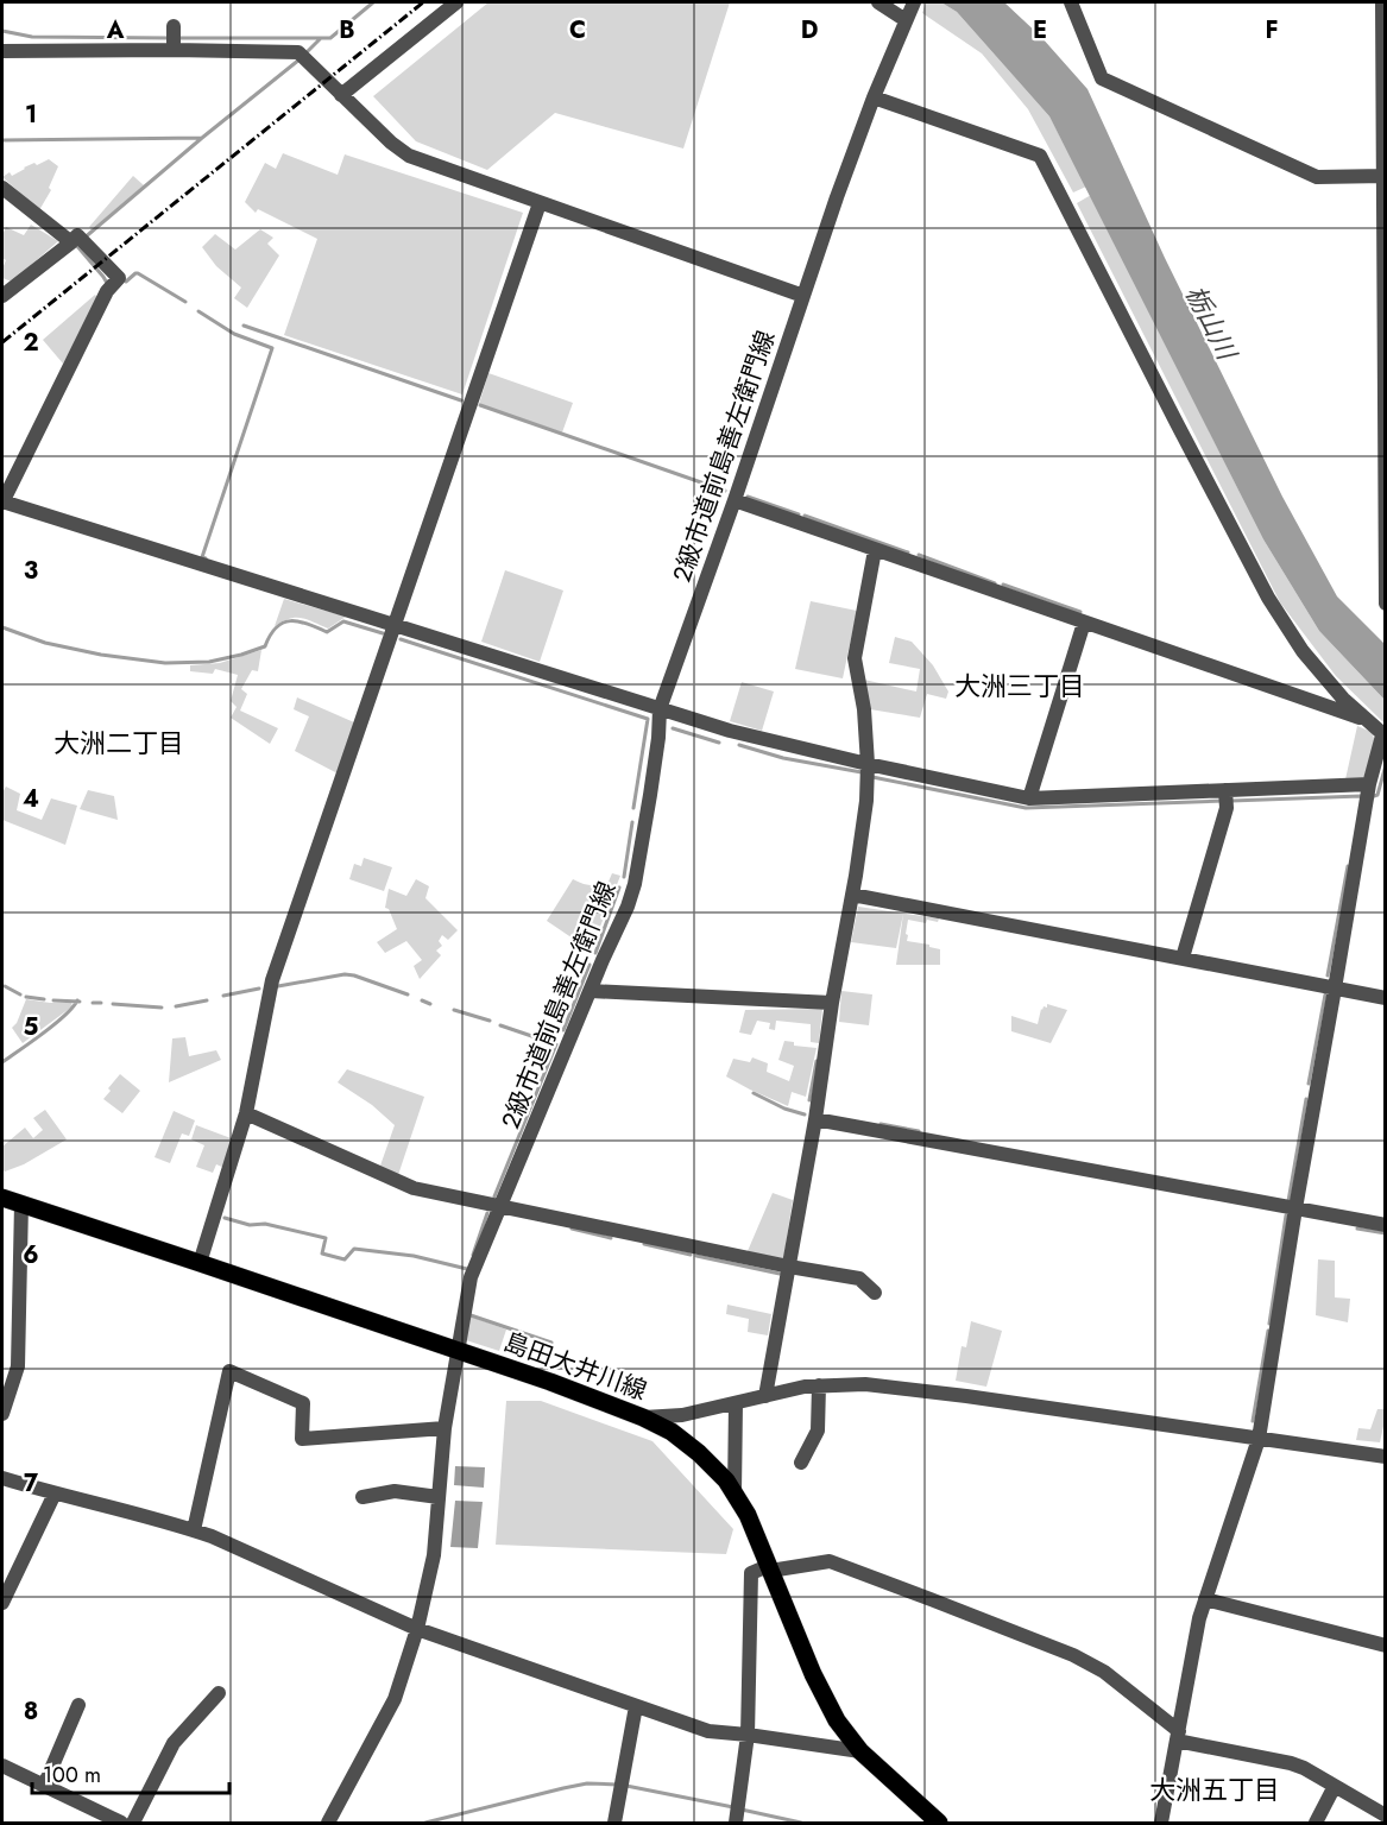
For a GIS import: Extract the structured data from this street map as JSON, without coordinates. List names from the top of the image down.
{
  "streets": {
    "main road": ["島田大井川線"],
    "street": ["2級市道前島善左衛門線"]
  },
  "crossings": [
    ["2級市道前島善左衛門線", "島田大井川線"]
  ],
  "districts": ["大洲三丁目", "大洲二丁目", "大洲五丁目"],
  "water": ["栃山川"],
  "scale_bar": "100 m",
  "grid": {
    "columns": [
      "A",
      "B",
      "C",
      "D",
      "E",
      "F"
    ],
    "rows": [
      "1",
      "2",
      "3",
      "4",
      "5",
      "6",
      "7",
      "8"
    ]
  }
}
